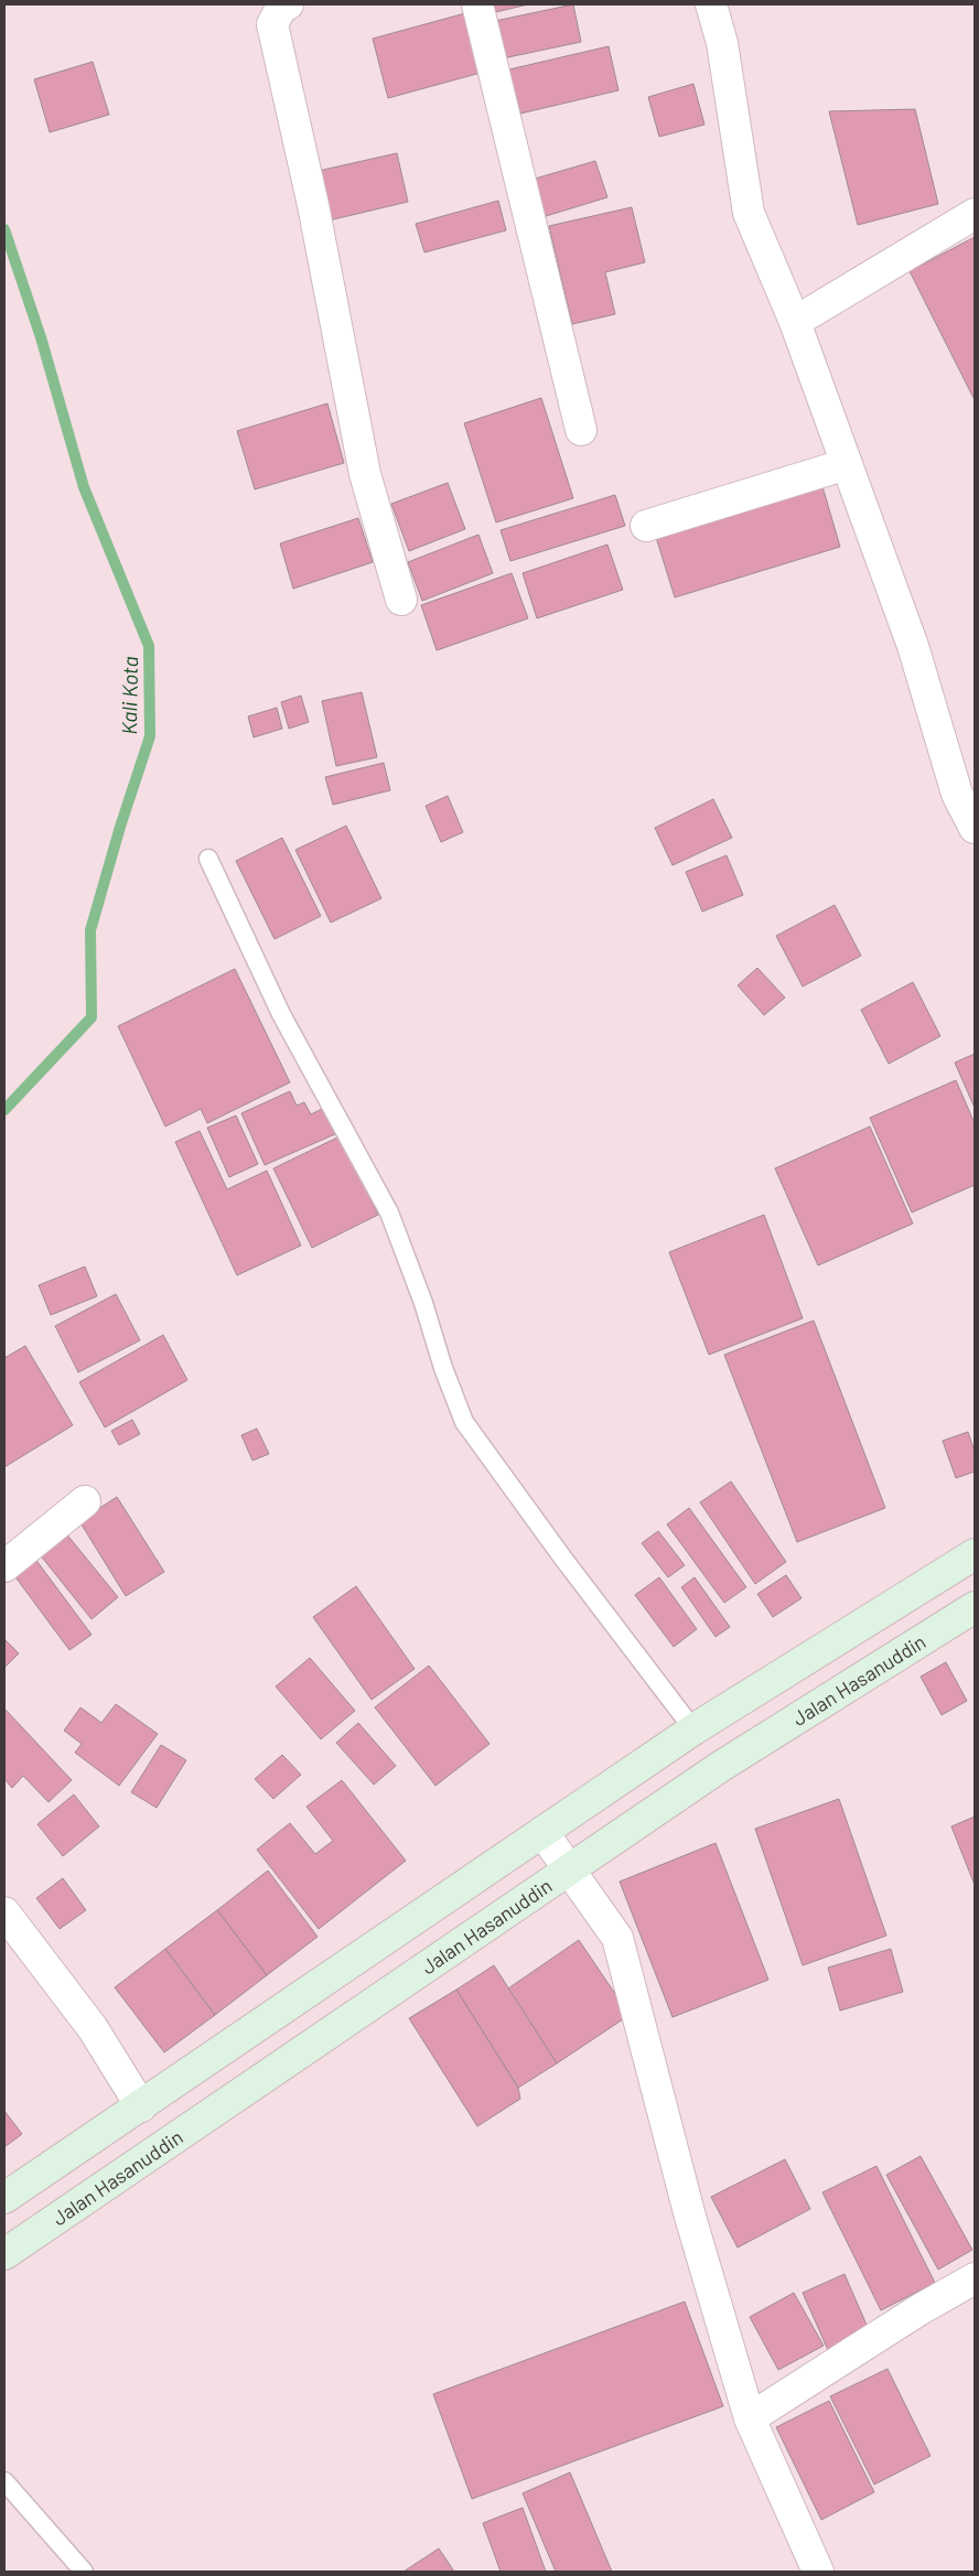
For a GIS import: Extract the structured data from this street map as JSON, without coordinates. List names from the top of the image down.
{
  "streets": {
    "street": ["Jalan Hasanuddin"]
  },
  "water": ["Kali Kota"]
}
